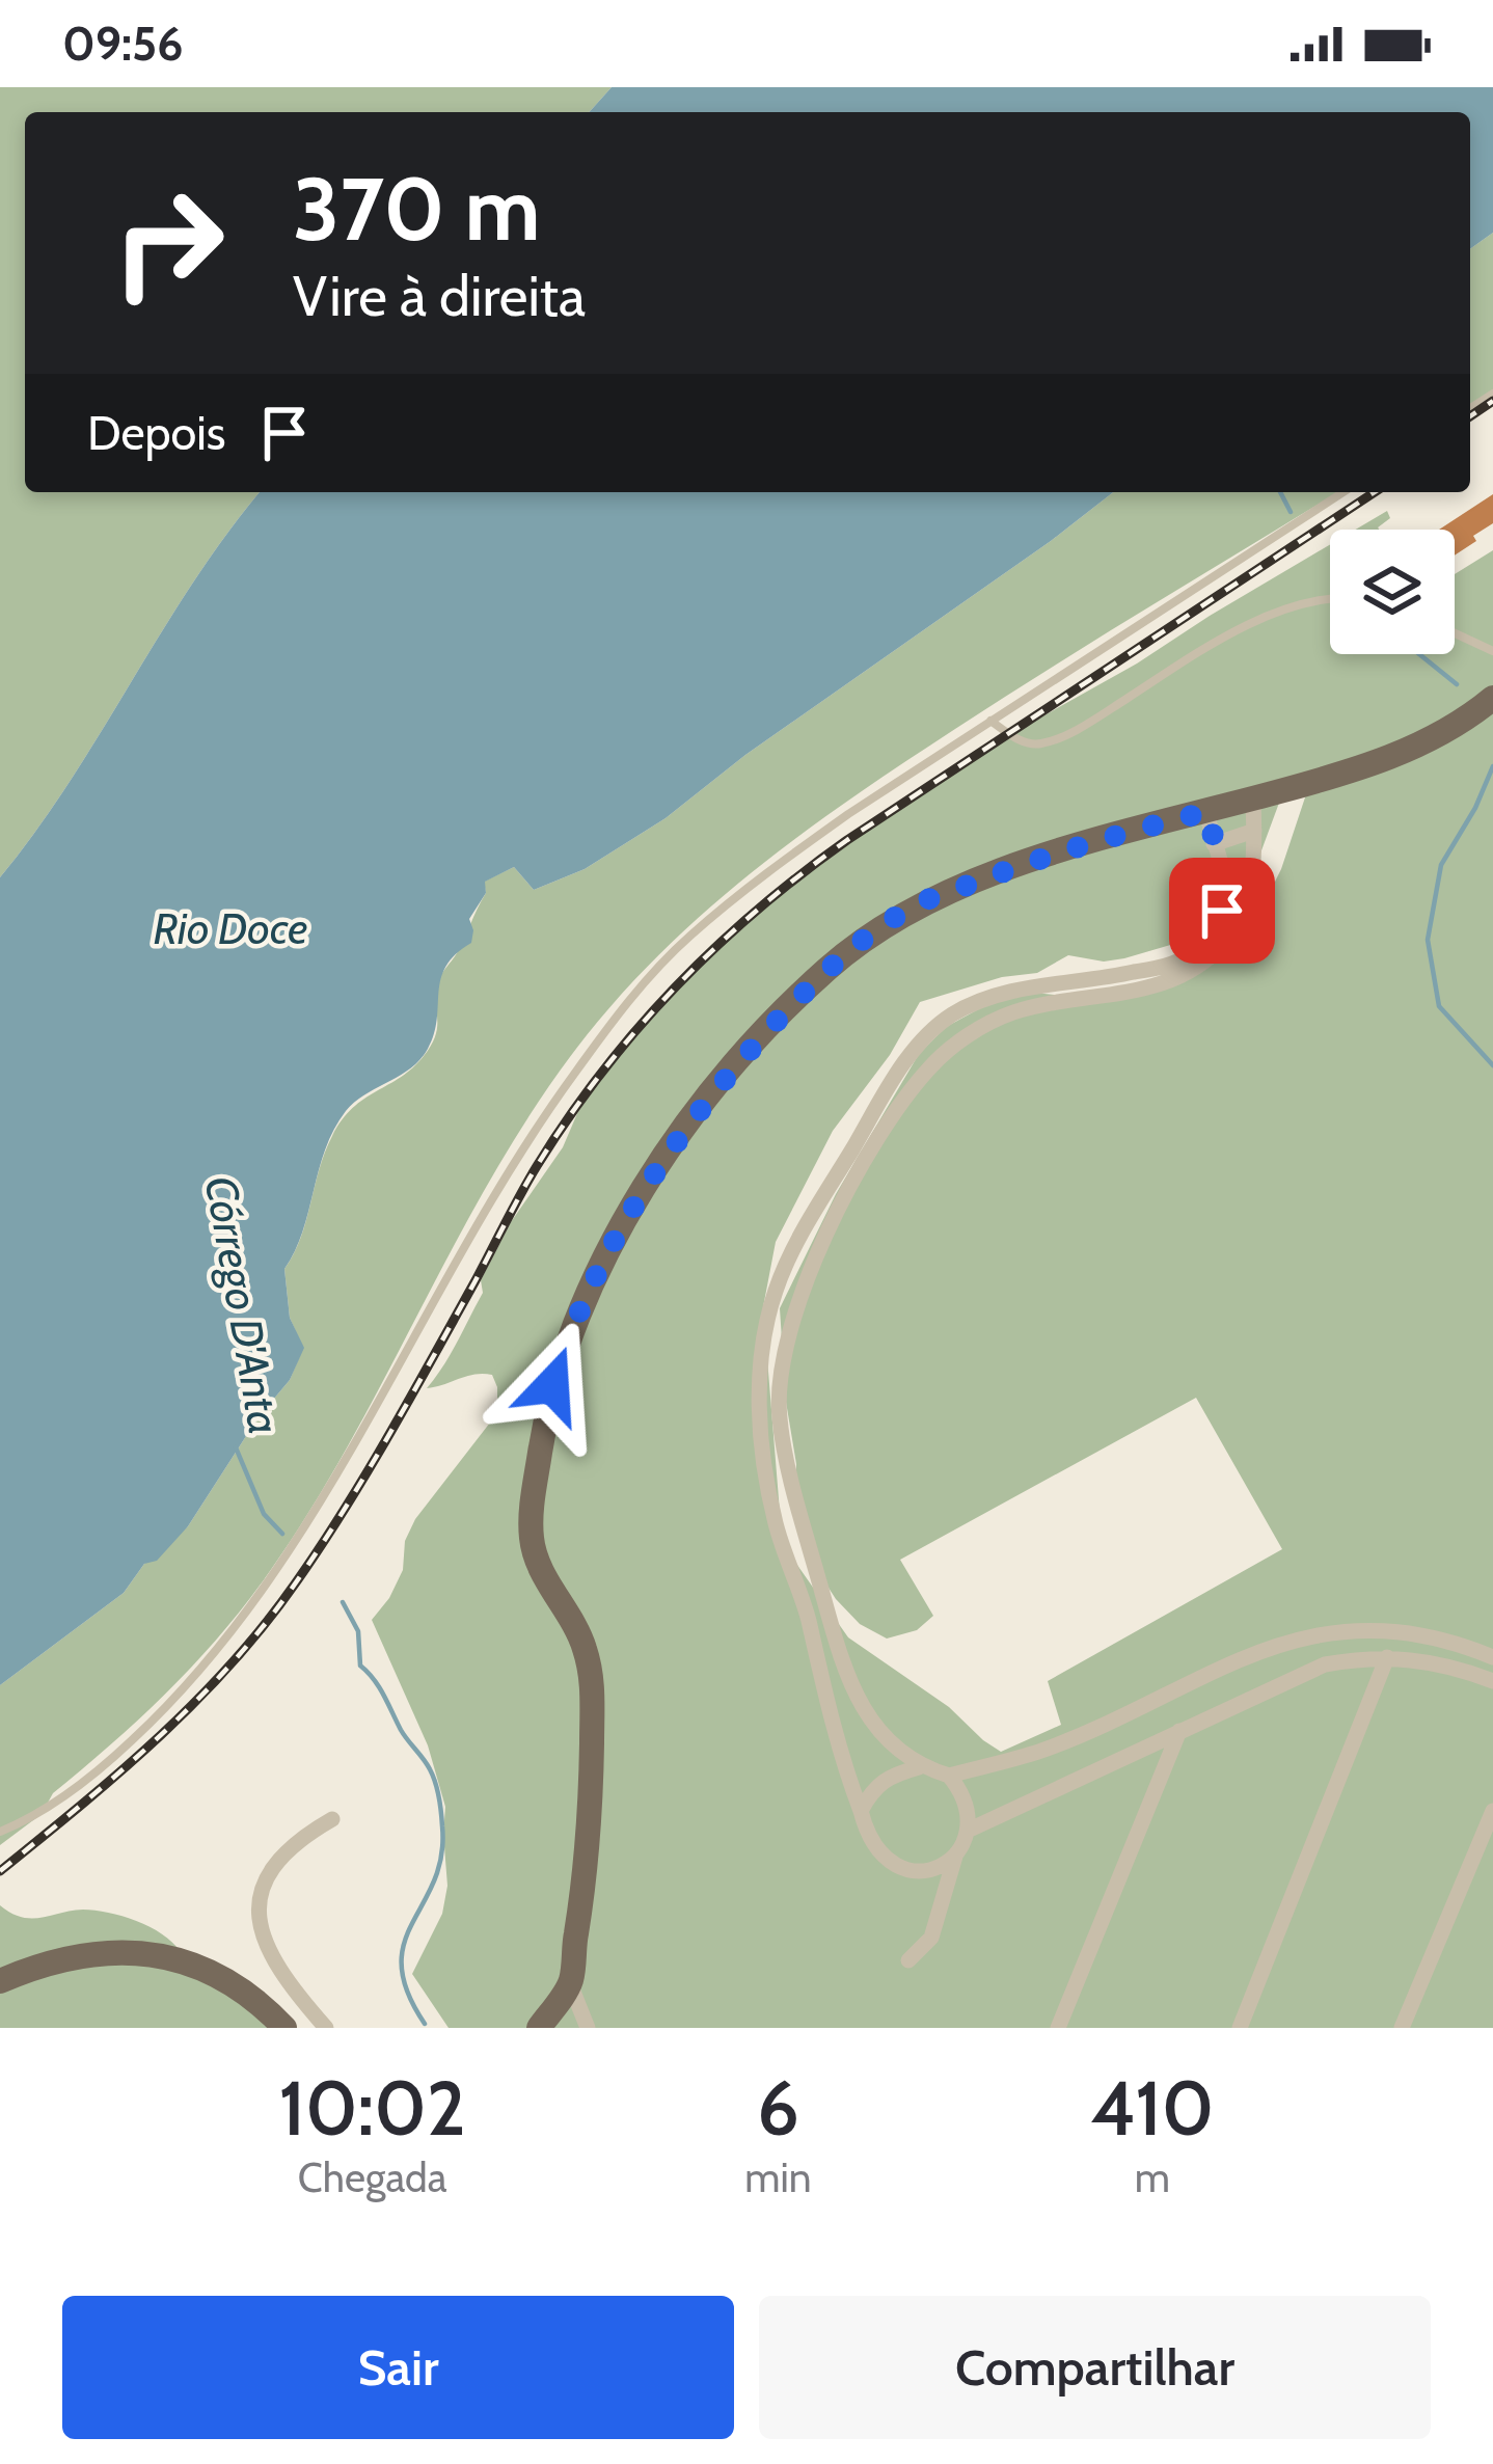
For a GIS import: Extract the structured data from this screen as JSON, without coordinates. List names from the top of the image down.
{
  "water": ["Rio Doce", "Córrego D'Anta"],
  "page": {
    "status": "09:56",
    "turn": ["370 m", "Vire à direita"],
    "then": "Depois",
    "eta": [
      "10:02",
      "Chegada",
      "6",
      "min",
      "410",
      "m"
    ],
    "buttons": ["Sair", "Compartilhar"]
  }
}
